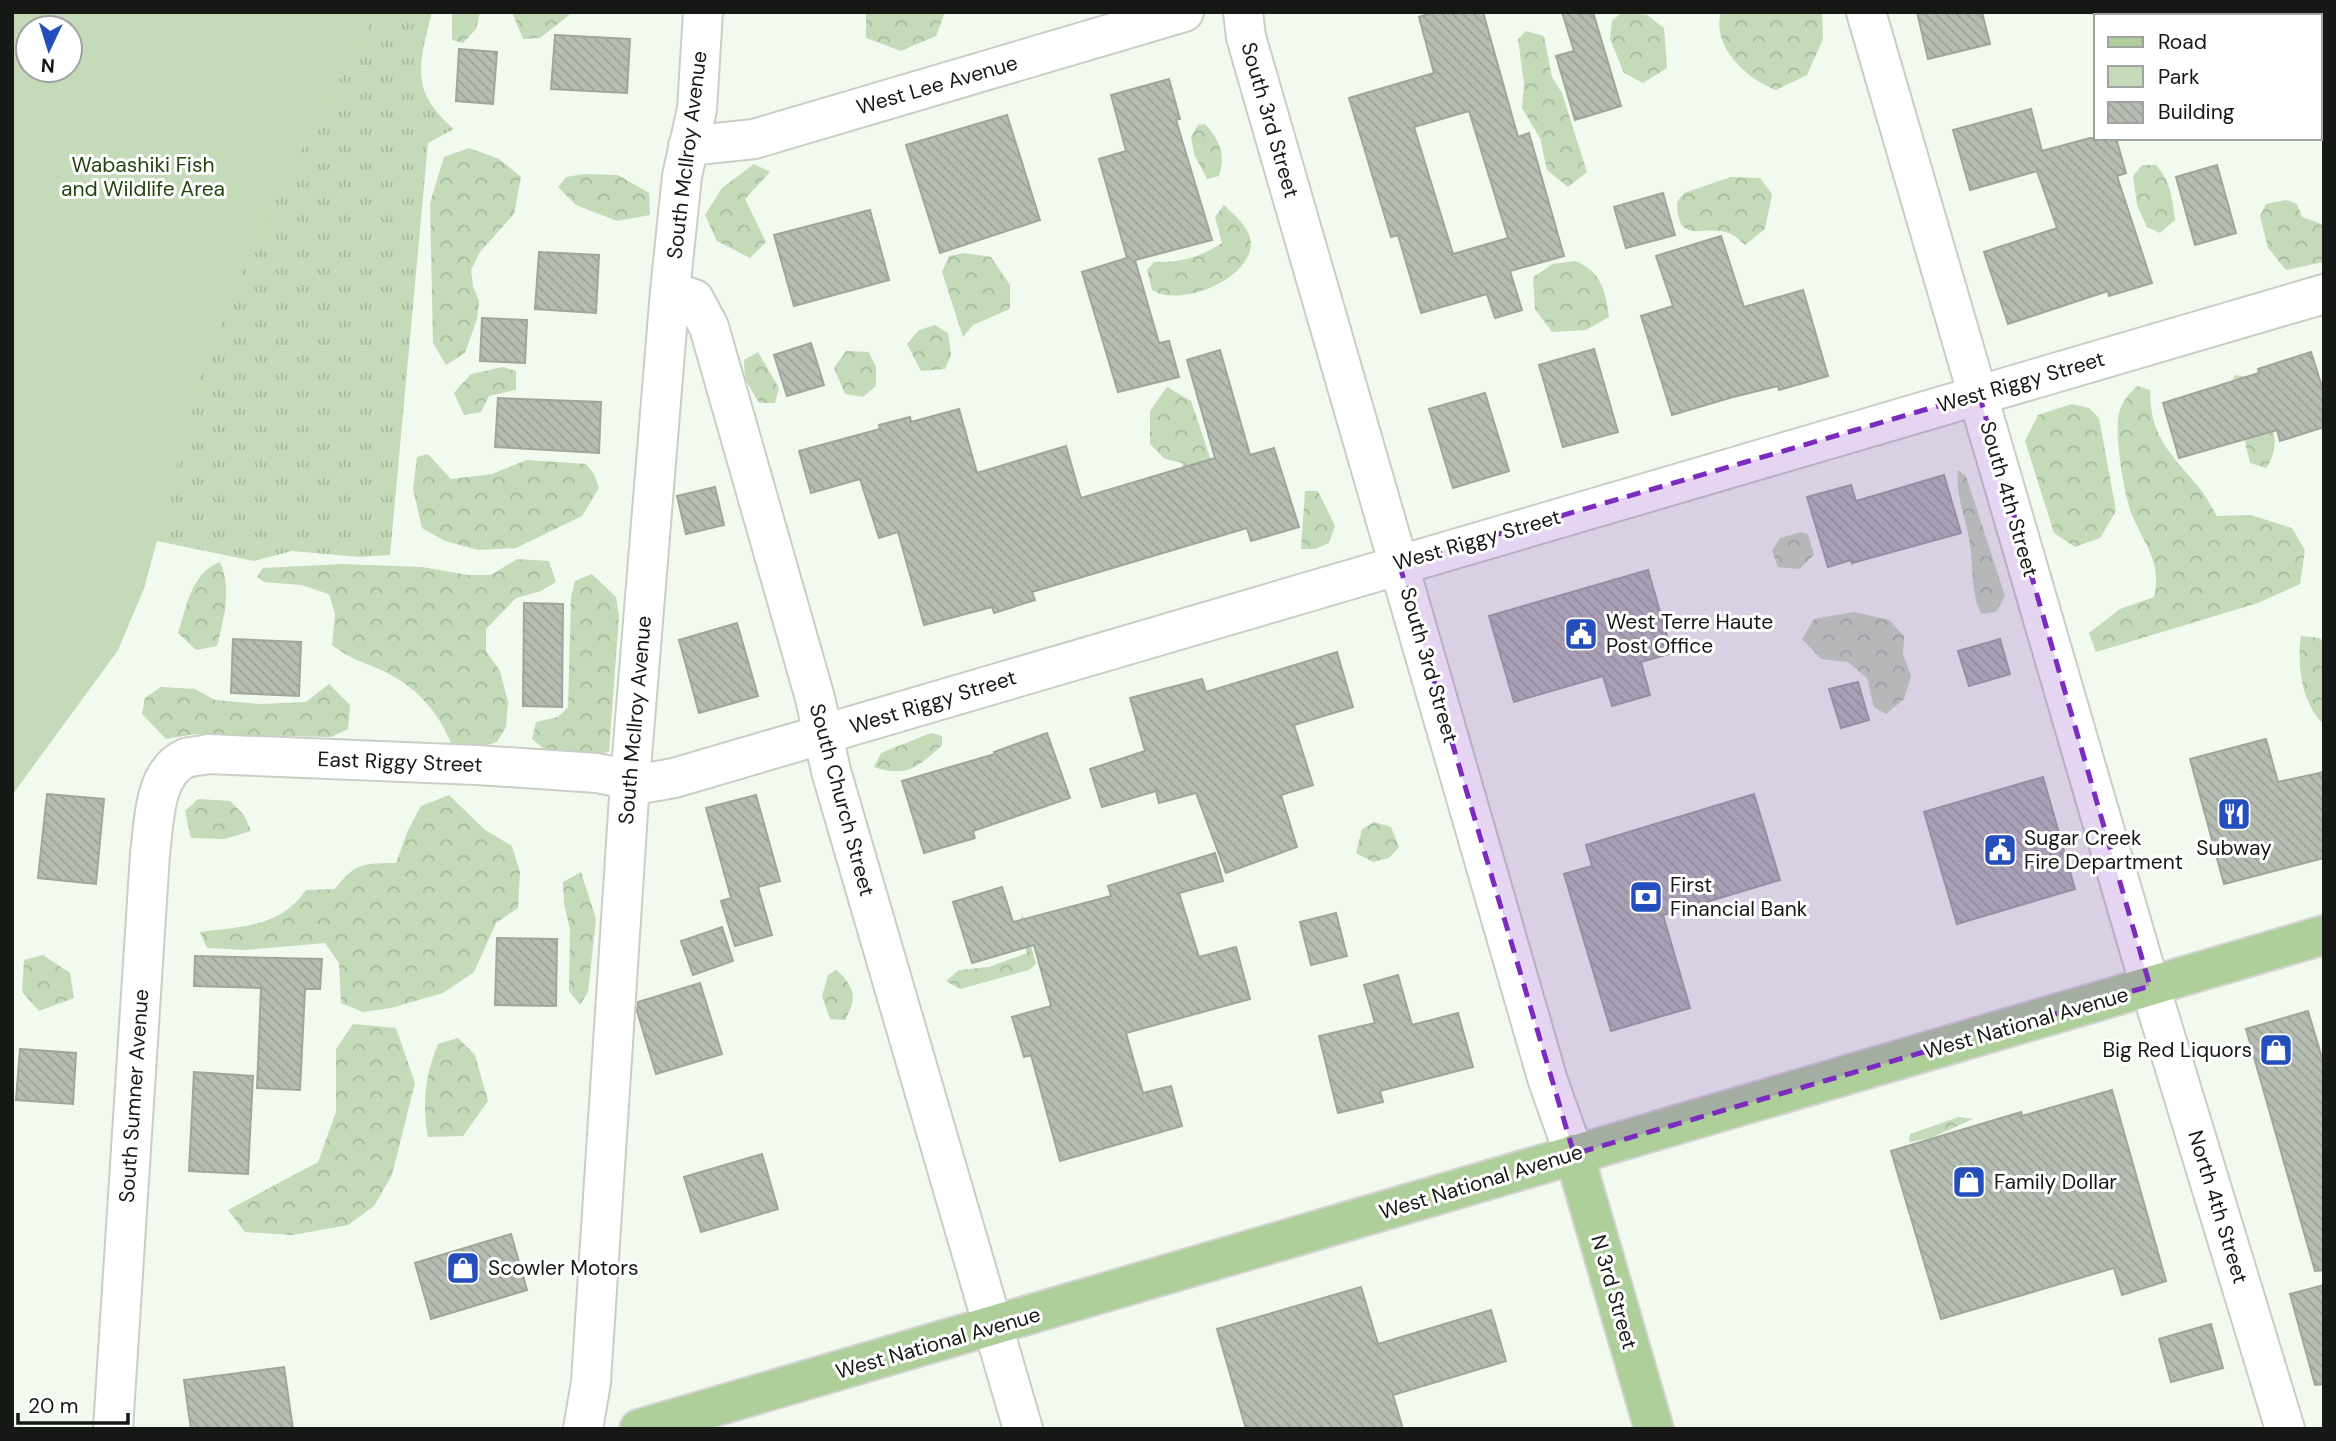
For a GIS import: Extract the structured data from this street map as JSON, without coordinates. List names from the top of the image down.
{
  "streets": {
    "main road": ["West National Avenue", "N 3rd Street"],
    "street": [
      "West Lee Avenue",
      "South 3rd Street",
      "South McIlroy Avenue",
      "West Riggy Street",
      "South 4th Street",
      "East Riggy Street",
      "South Church Street",
      "South Sumner Avenue",
      "North 4th Street"
    ]
  },
  "crossings": [
    ["West Lee Avenue", "South McIlroy Avenue"],
    ["South 3rd Street", "West Riggy Street"],
    ["South 3rd Street", "West National Avenue"],
    ["South 3rd Street", "N 3rd Street"],
    ["South McIlroy Avenue", "West Riggy Street"],
    ["South McIlroy Avenue", "East Riggy Street"],
    ["South McIlroy Avenue", "South Church Street"],
    ["West Riggy Street", "South 4th Street"],
    ["West Riggy Street", "East Riggy Street"],
    ["West Riggy Street", "South Church Street"],
    ["South 4th Street", "West National Avenue"],
    ["South 4th Street", "North 4th Street"],
    ["East Riggy Street", "South Sumner Avenue"],
    ["South Church Street", "West National Avenue"],
    ["West National Avenue", "North 4th Street"],
    ["West National Avenue", "N 3rd Street"]
  ],
  "parks": ["Wabashiki Fish and Wildlife Area"],
  "places": {
    "public building": ["West Terre Haute Post Office", "Sugar Creek Fire Department"],
    "restaurant": ["Subway"],
    "bank": ["First Financial Bank"],
    "shop": ["Big Red Liquors", "Family Dollar", "Scowler Motors"]
  },
  "legend": ["Road", "Park", "Building"],
  "scale_bar": "20 m",
  "north": "bottom"
}
